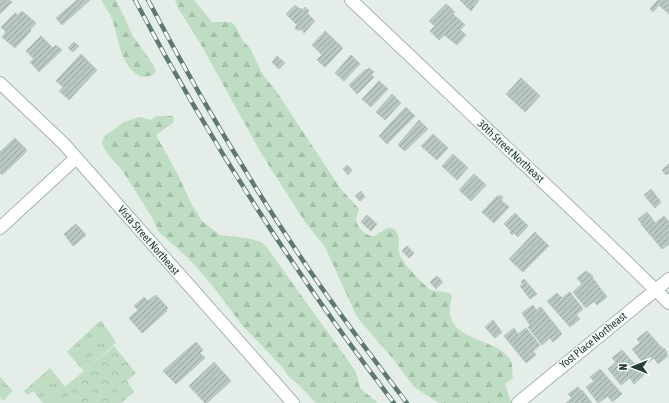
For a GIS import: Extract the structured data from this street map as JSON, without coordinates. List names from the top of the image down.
{
  "streets": {
    "street": ["30th Street Northeast", "Vista Street Northeast", "Yost Place Northeast"]
  },
  "crossings": [
    ["30th Street Northeast", "Yost Place Northeast"]
  ],
  "north": "left"
}
